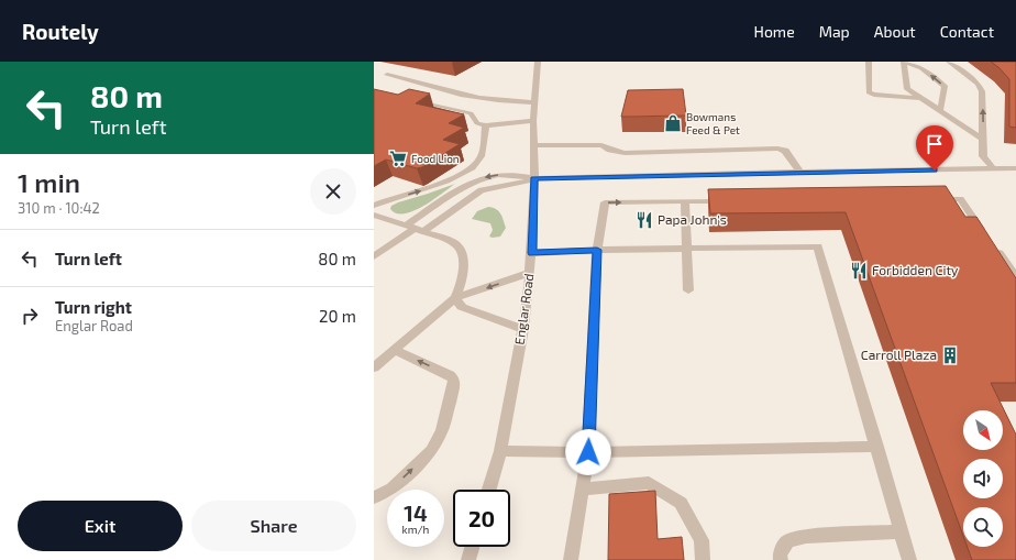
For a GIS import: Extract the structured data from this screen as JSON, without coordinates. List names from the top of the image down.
{
  "streets": {
    "street": ["Englar Road"]
  },
  "places": {
    "shop": ["Bowmans Feed & Pet"],
    "supermarket": ["Food Lion"],
    "restaurant": ["Papa John's", "Forbidden City"],
    "building": ["Carroll Plaza"]
  },
  "north": "bottom right",
  "page": {
    "header": "Routely",
    "nav": [
      "Home",
      "Map",
      "About",
      "Contact"
    ],
    "turn": ["80 m", "Turn left"],
    "heading": ["1 min", "310 m · 10:42"],
    "list": [
      {
        "name": "Turn left",
        "value": "80 m"
      },
      {
        "name": "Turn right",
        "note": "Englar Road",
        "value": "20 m"
      }
    ],
    "speed": "14 km/h",
    "limit": "20",
    "buttons": ["Exit", "Share"]
  }
}
